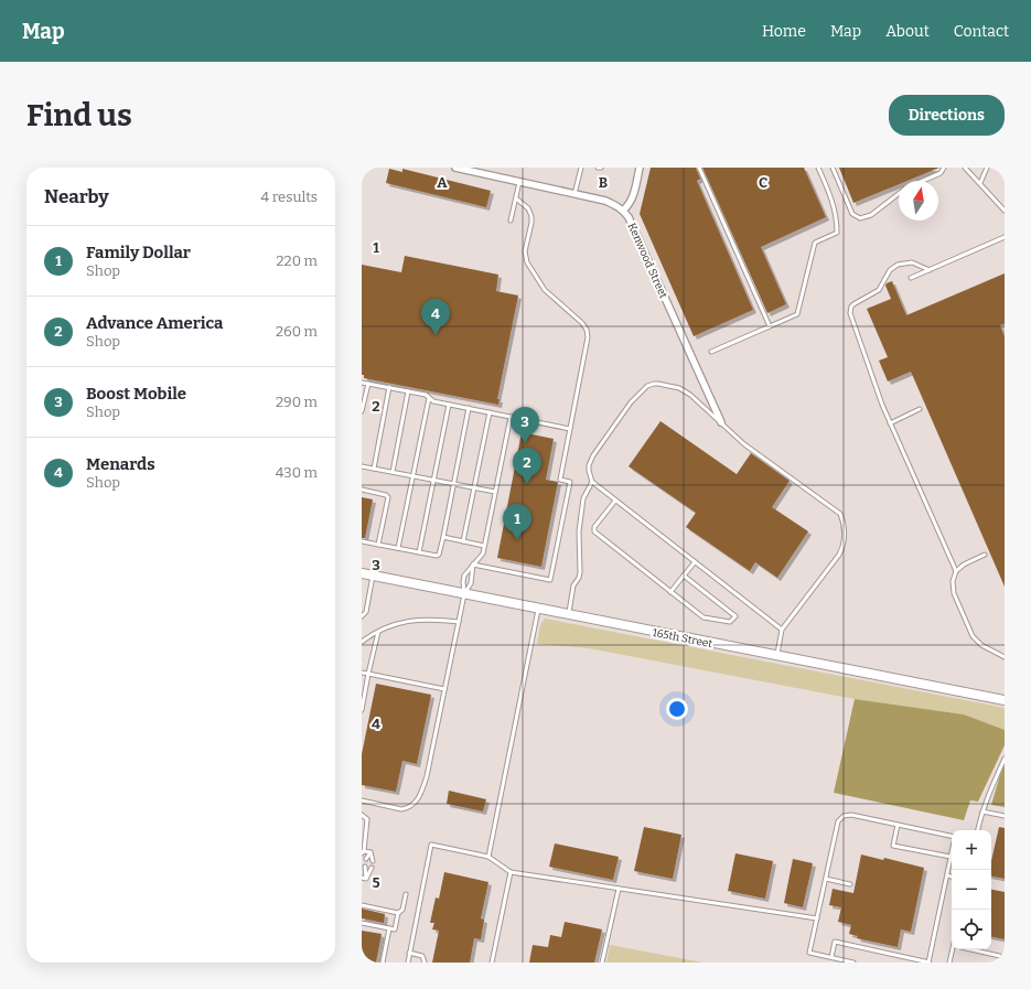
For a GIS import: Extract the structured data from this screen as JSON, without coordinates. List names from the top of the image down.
{
  "streets": {
    "main road": ["165th Street"],
    "street": ["Kenwood Street"]
  },
  "north": "top",
  "page": {
    "header": "Map",
    "nav": [
      "Home",
      "Map",
      "About",
      "Contact"
    ],
    "buttons": "Directions",
    "title": "Find us",
    "heading": ["Nearby", "4 results"],
    "list": [
      {
        "mark": "1",
        "name": "Family Dollar",
        "note": "Shop",
        "value": "220 m"
      },
      {
        "mark": "2",
        "name": "Advance America",
        "note": "Shop",
        "value": "260 m"
      },
      {
        "mark": "3",
        "name": "Boost Mobile",
        "note": "Shop",
        "value": "290 m"
      },
      {
        "mark": "4",
        "name": "Menards",
        "note": "Shop",
        "value": "430 m"
      }
    ],
    "pins": [
      "4",
      "3",
      "2",
      "1"
    ],
    "map_buttons": ["+", "−"]
  },
  "grid": {
    "columns": ["A", "B", "C"],
    "rows": [
      "1",
      "2",
      "3",
      "4",
      "5"
    ]
  }
}
